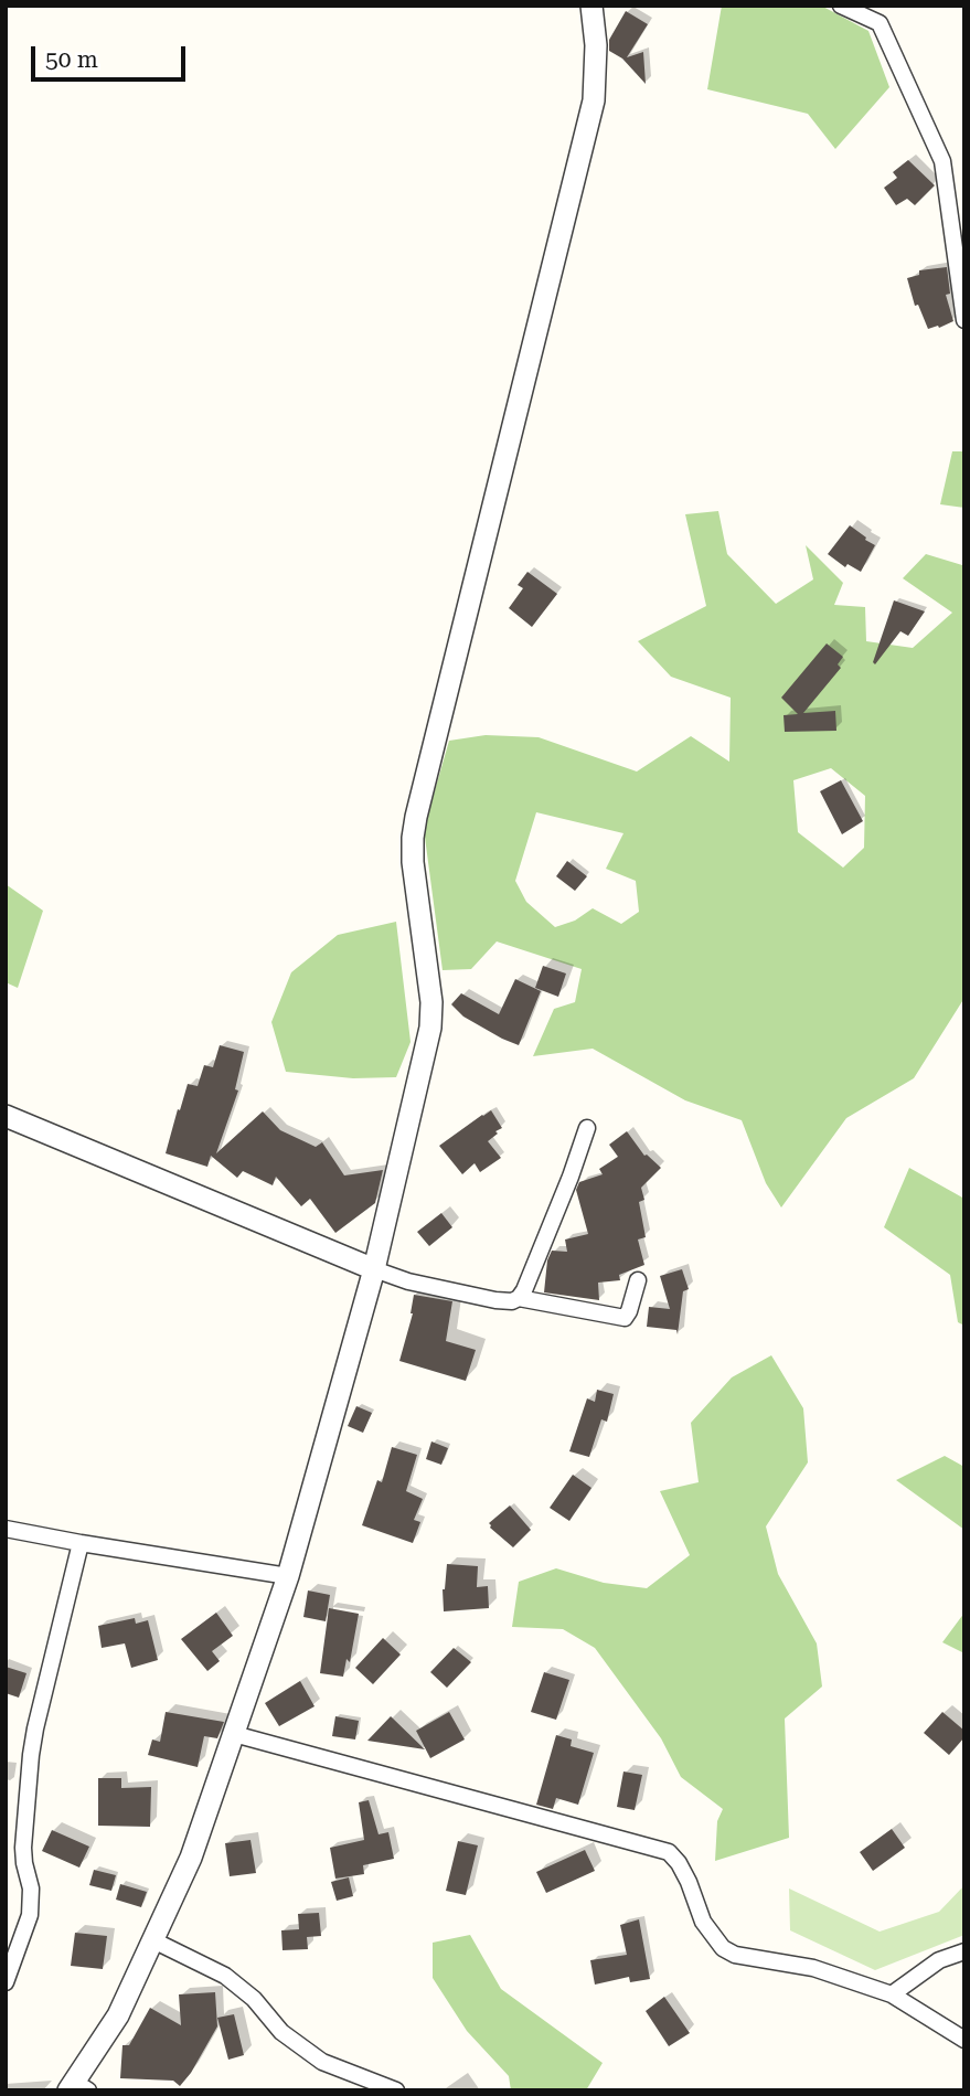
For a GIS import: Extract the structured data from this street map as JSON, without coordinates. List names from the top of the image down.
{
  "scale_bar": "50 m"
}
